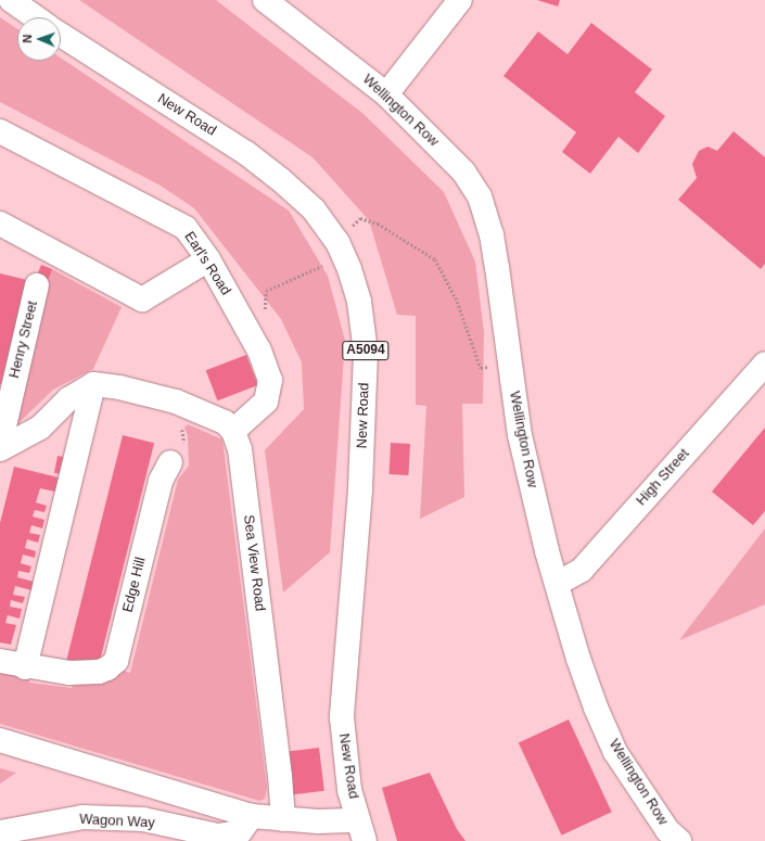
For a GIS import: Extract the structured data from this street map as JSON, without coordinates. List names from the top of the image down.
{
  "streets": {
    "street": [
      "Wellington Row",
      "New Road",
      "Earl's Road",
      "Henry Street",
      "A5094",
      "High Street",
      "Sea View Road",
      "Edge Hill",
      "Wagon Way"
    ]
  },
  "crossings": [
    ["Wellington Row", "High Street"],
    ["Earl's Road", "Sea View Road"]
  ],
  "north": "left"
}
